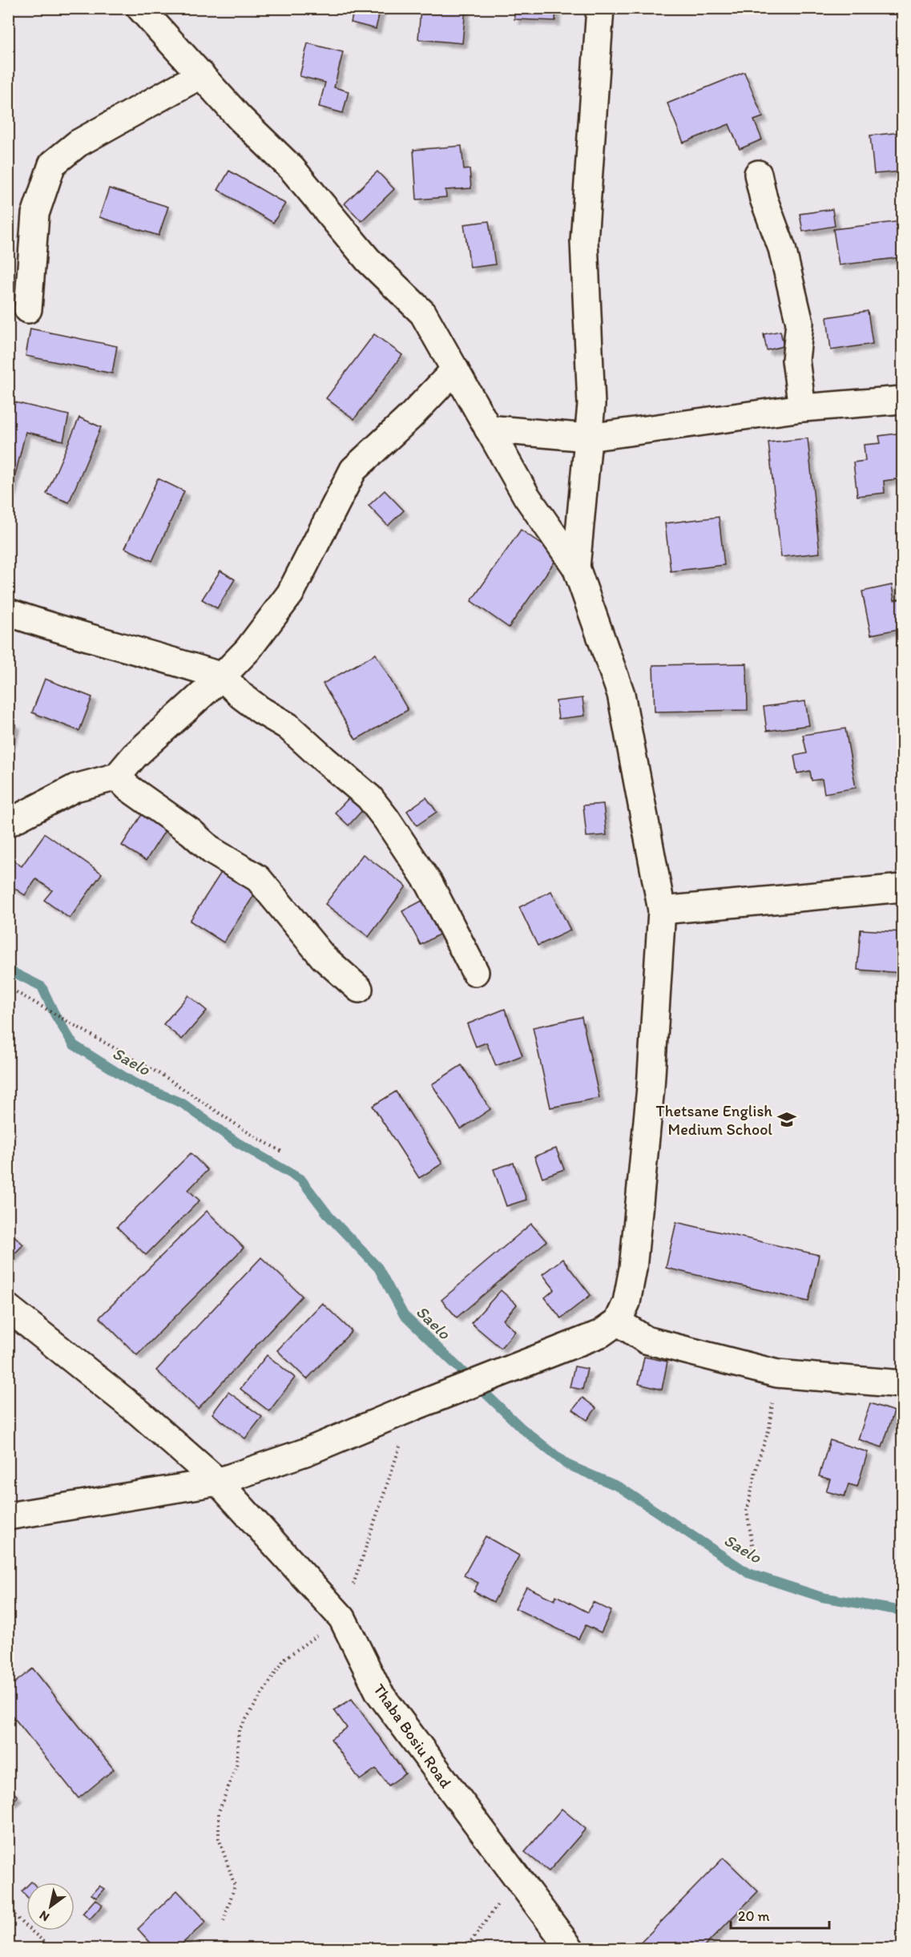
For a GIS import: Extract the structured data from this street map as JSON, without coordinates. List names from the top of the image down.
{
  "streets": {
    "street": ["Thaba Bosiu Road"]
  },
  "water": ["Saelo"],
  "places": {
    "school or university": ["Thetsane English Medium School"]
  },
  "scale_bar": "20 m",
  "north": "bottom left"
}
